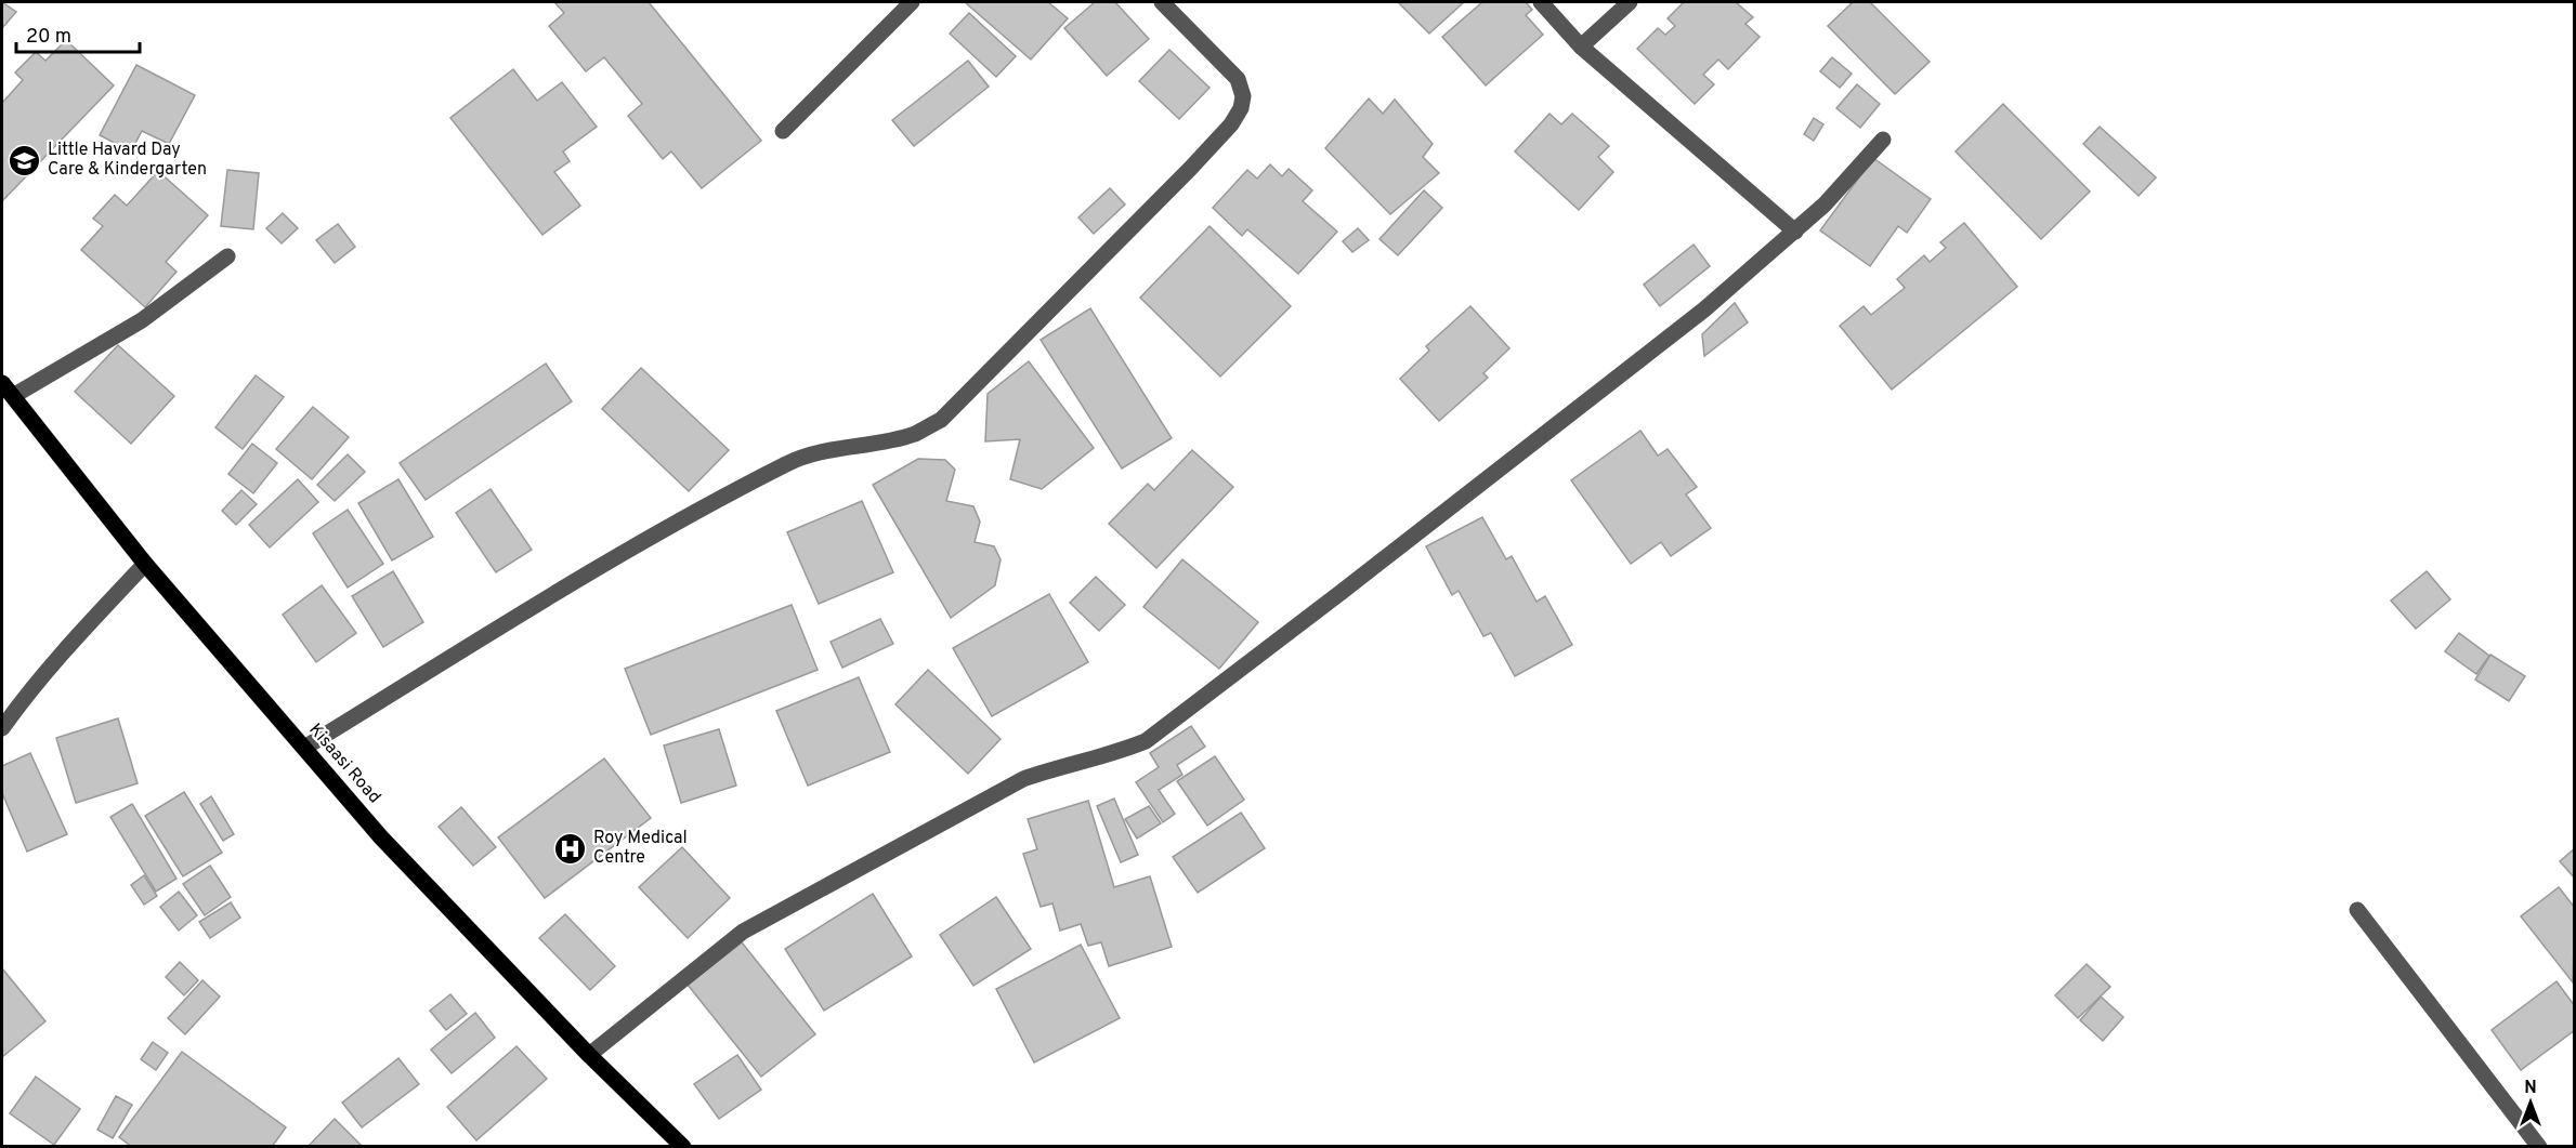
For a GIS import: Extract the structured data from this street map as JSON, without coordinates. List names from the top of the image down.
{
  "streets": {
    "main road": ["Kisaasi Road"]
  },
  "places": {
    "school or university": ["Little Havard Day Care & Kindergarten"],
    "hospital": ["Roy Medical Centre"]
  },
  "scale_bar": "20 m",
  "north": "top"
}
